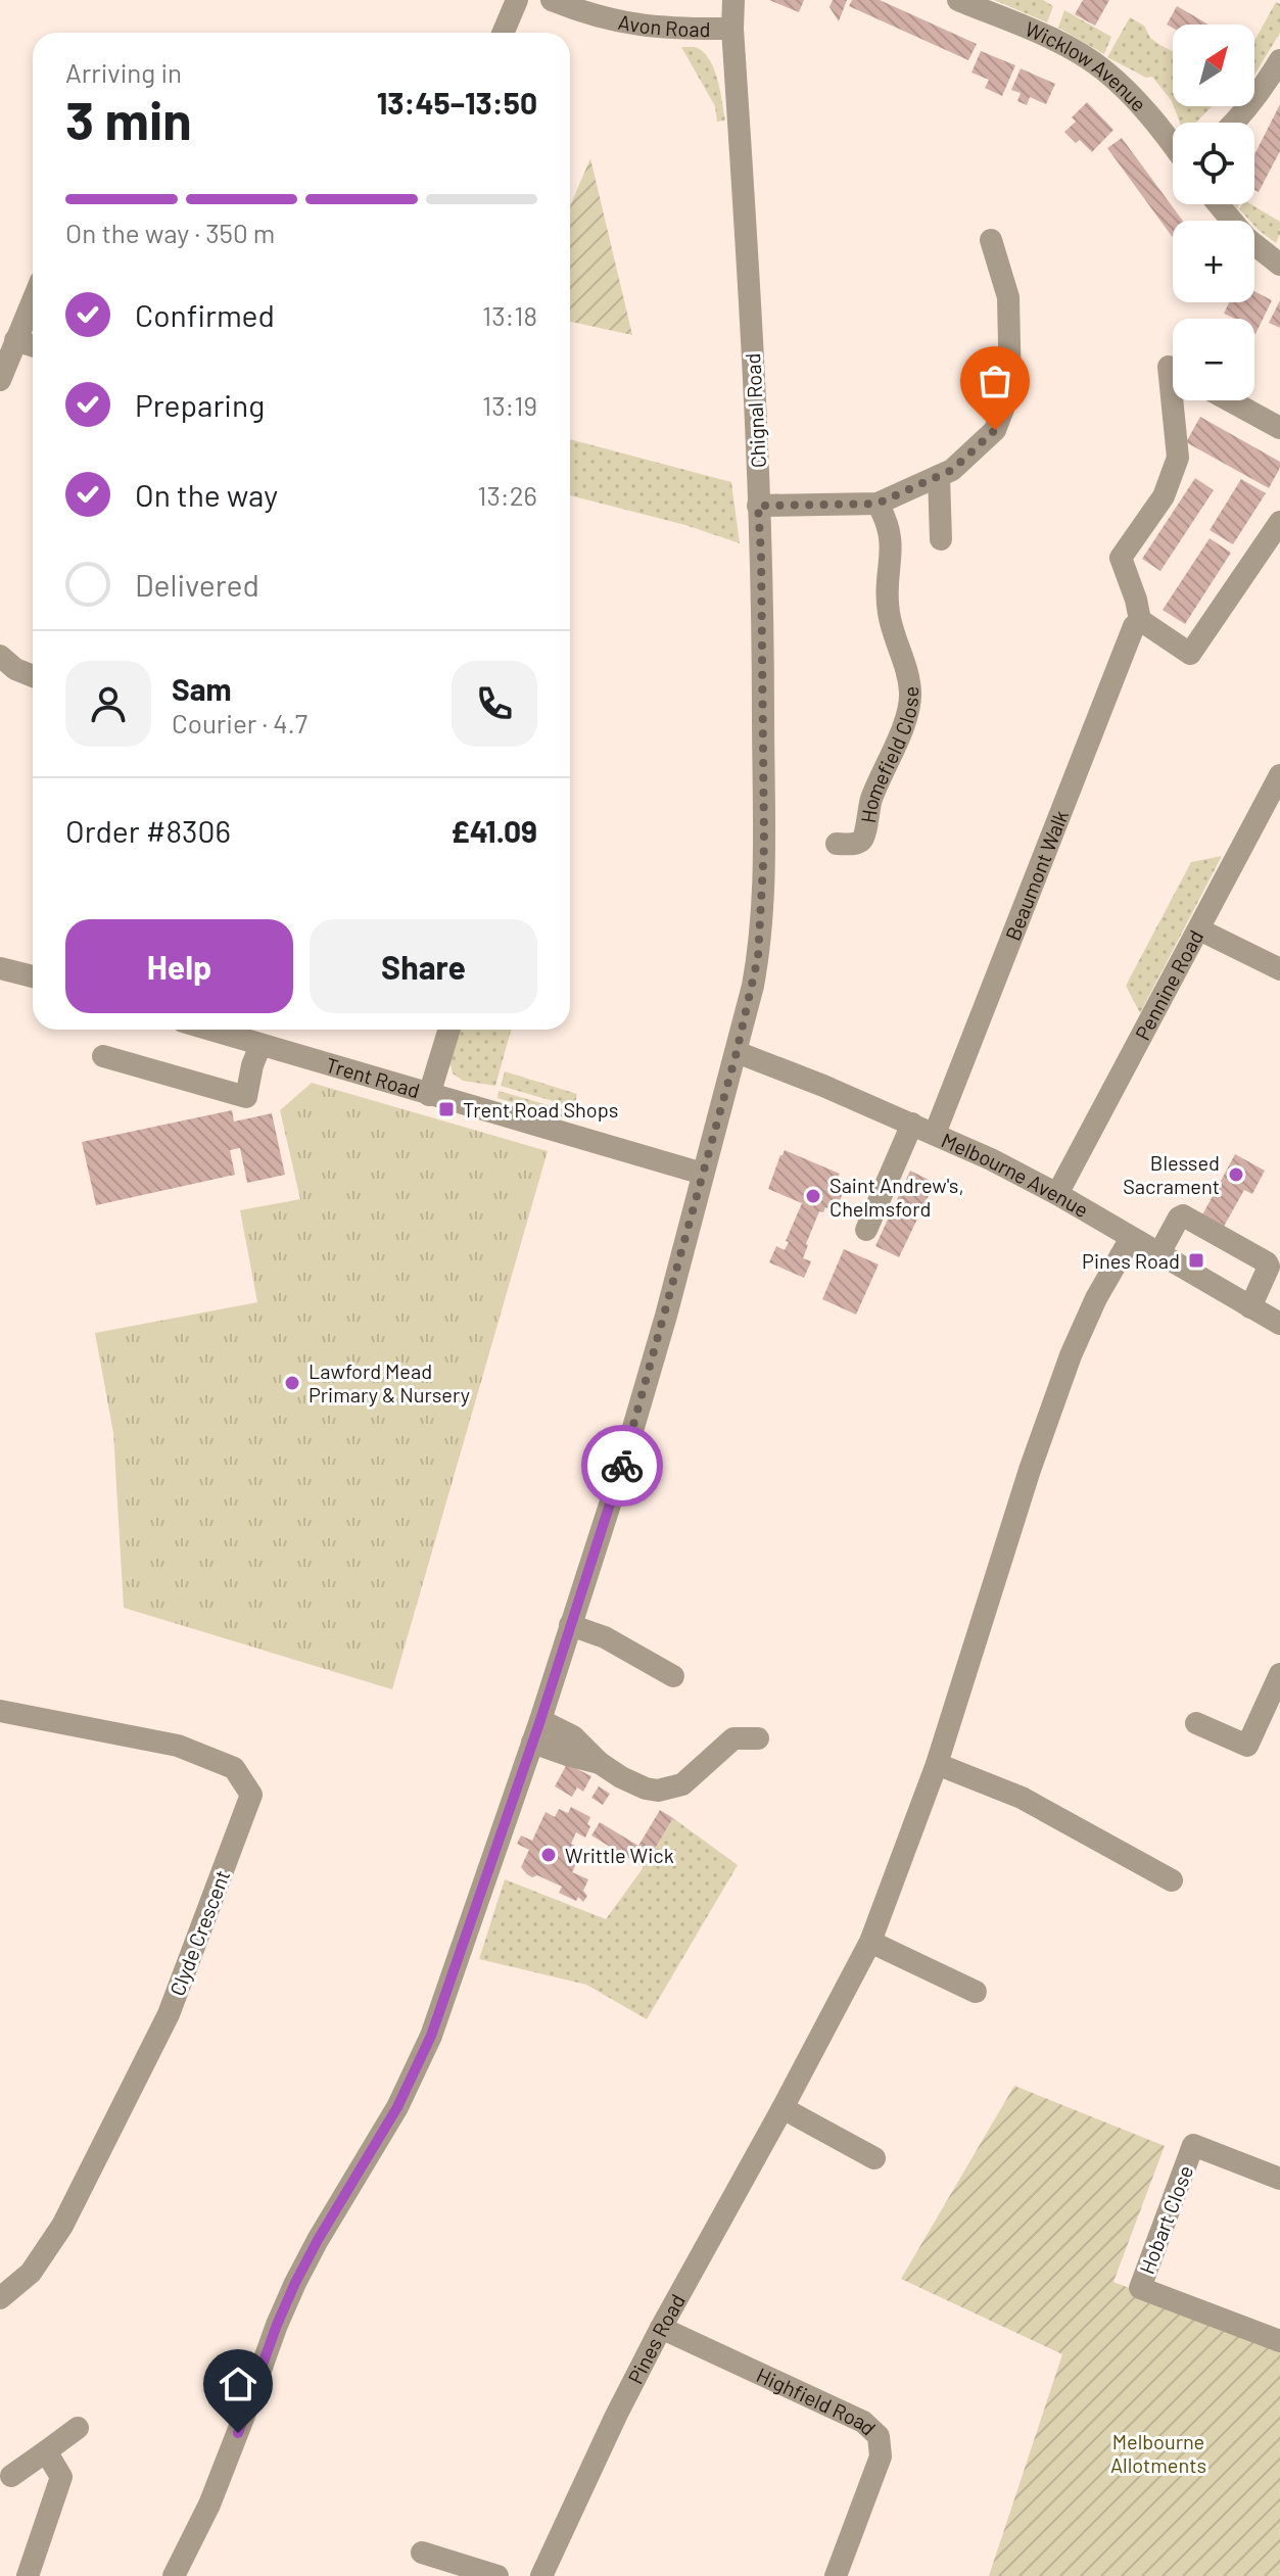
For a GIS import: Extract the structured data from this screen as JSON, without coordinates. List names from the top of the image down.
{
  "streets": {
    "street": [
      "Avon Road",
      "Wicklow Avenue",
      "Chignal Road",
      "Homefield Close",
      "Beaumont Walk",
      "Pennine Road",
      "Trent Road",
      "Melbourne Avenue",
      "Clyde Crescent",
      "Hobart Close",
      "Pines Road",
      "Highfield Road"
    ]
  },
  "crossings": [
    ["Avon Road", "Chignal Road"],
    ["Chignal Road", "Trent Road"],
    ["Chignal Road", "Melbourne Avenue"],
    ["Beaumont Walk", "Melbourne Avenue"],
    ["Pennine Road", "Melbourne Avenue"],
    ["Melbourne Avenue", "Pines Road"],
    ["Pines Road", "Highfield Road"]
  ],
  "parks": ["Melbourne Allotments"],
  "places": {
    "transit": ["Trent Road Shops", "Pines Road"],
    "other": [
      "Blessed Sacrament",
      "Saint Andrew's, Chelmsford",
      "Lawford Mead Primary & Nursery",
      "Writtle Wick"
    ]
  },
  "north": "top right",
  "page": {
    "map_buttons": ["+", "−"],
    "heading": ["3 min", "Arriving in", "13:45–13:50"],
    "panel": [
      "Sam",
      "Courier · 4.7",
      "Order #8306",
      "£41.09"
    ],
    "bar": "On the way · 350 m",
    "list": [
      ["Confirmed", "13:18"],
      ["Preparing", "13:19"],
      ["On the way", "13:26"],
      "Delivered"
    ],
    "buttons": ["Help", "Share"]
  }
}
